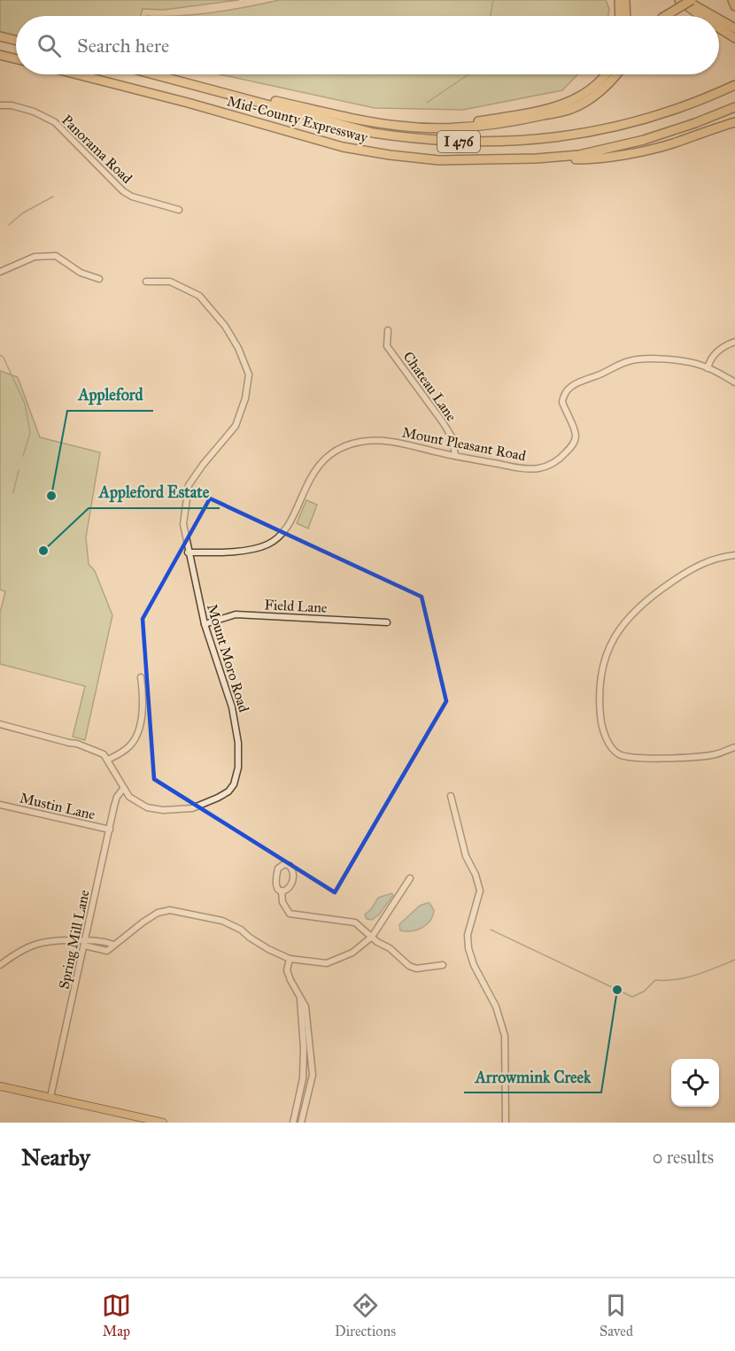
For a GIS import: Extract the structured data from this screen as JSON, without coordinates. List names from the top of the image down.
{
  "streets": {
    "highway": ["Mid-County Expressway", "I 476"],
    "street": [
      "Panorama Road",
      "Chateau Lane",
      "Mount Pleasant Road",
      "Field Lane",
      "Mount Moro Road",
      "Mustin Lane",
      "Spring Mill Lane"
    ]
  },
  "crossings": [
    ["Chateau Lane", "Mount Pleasant Road"],
    ["Mount Pleasant Road", "Mount Moro Road"],
    ["Field Lane", "Mount Moro Road"],
    ["Mount Moro Road", "Spring Mill Lane"],
    ["Mustin Lane", "Spring Mill Lane"]
  ],
  "places": ["Appleford", "Appleford Estate", "Arrowmink Creek"],
  "page": {
    "search": "Search here",
    "heading": ["Nearby", "0 results"],
    "nav": ["Map", "Directions", "Saved"]
  }
}
